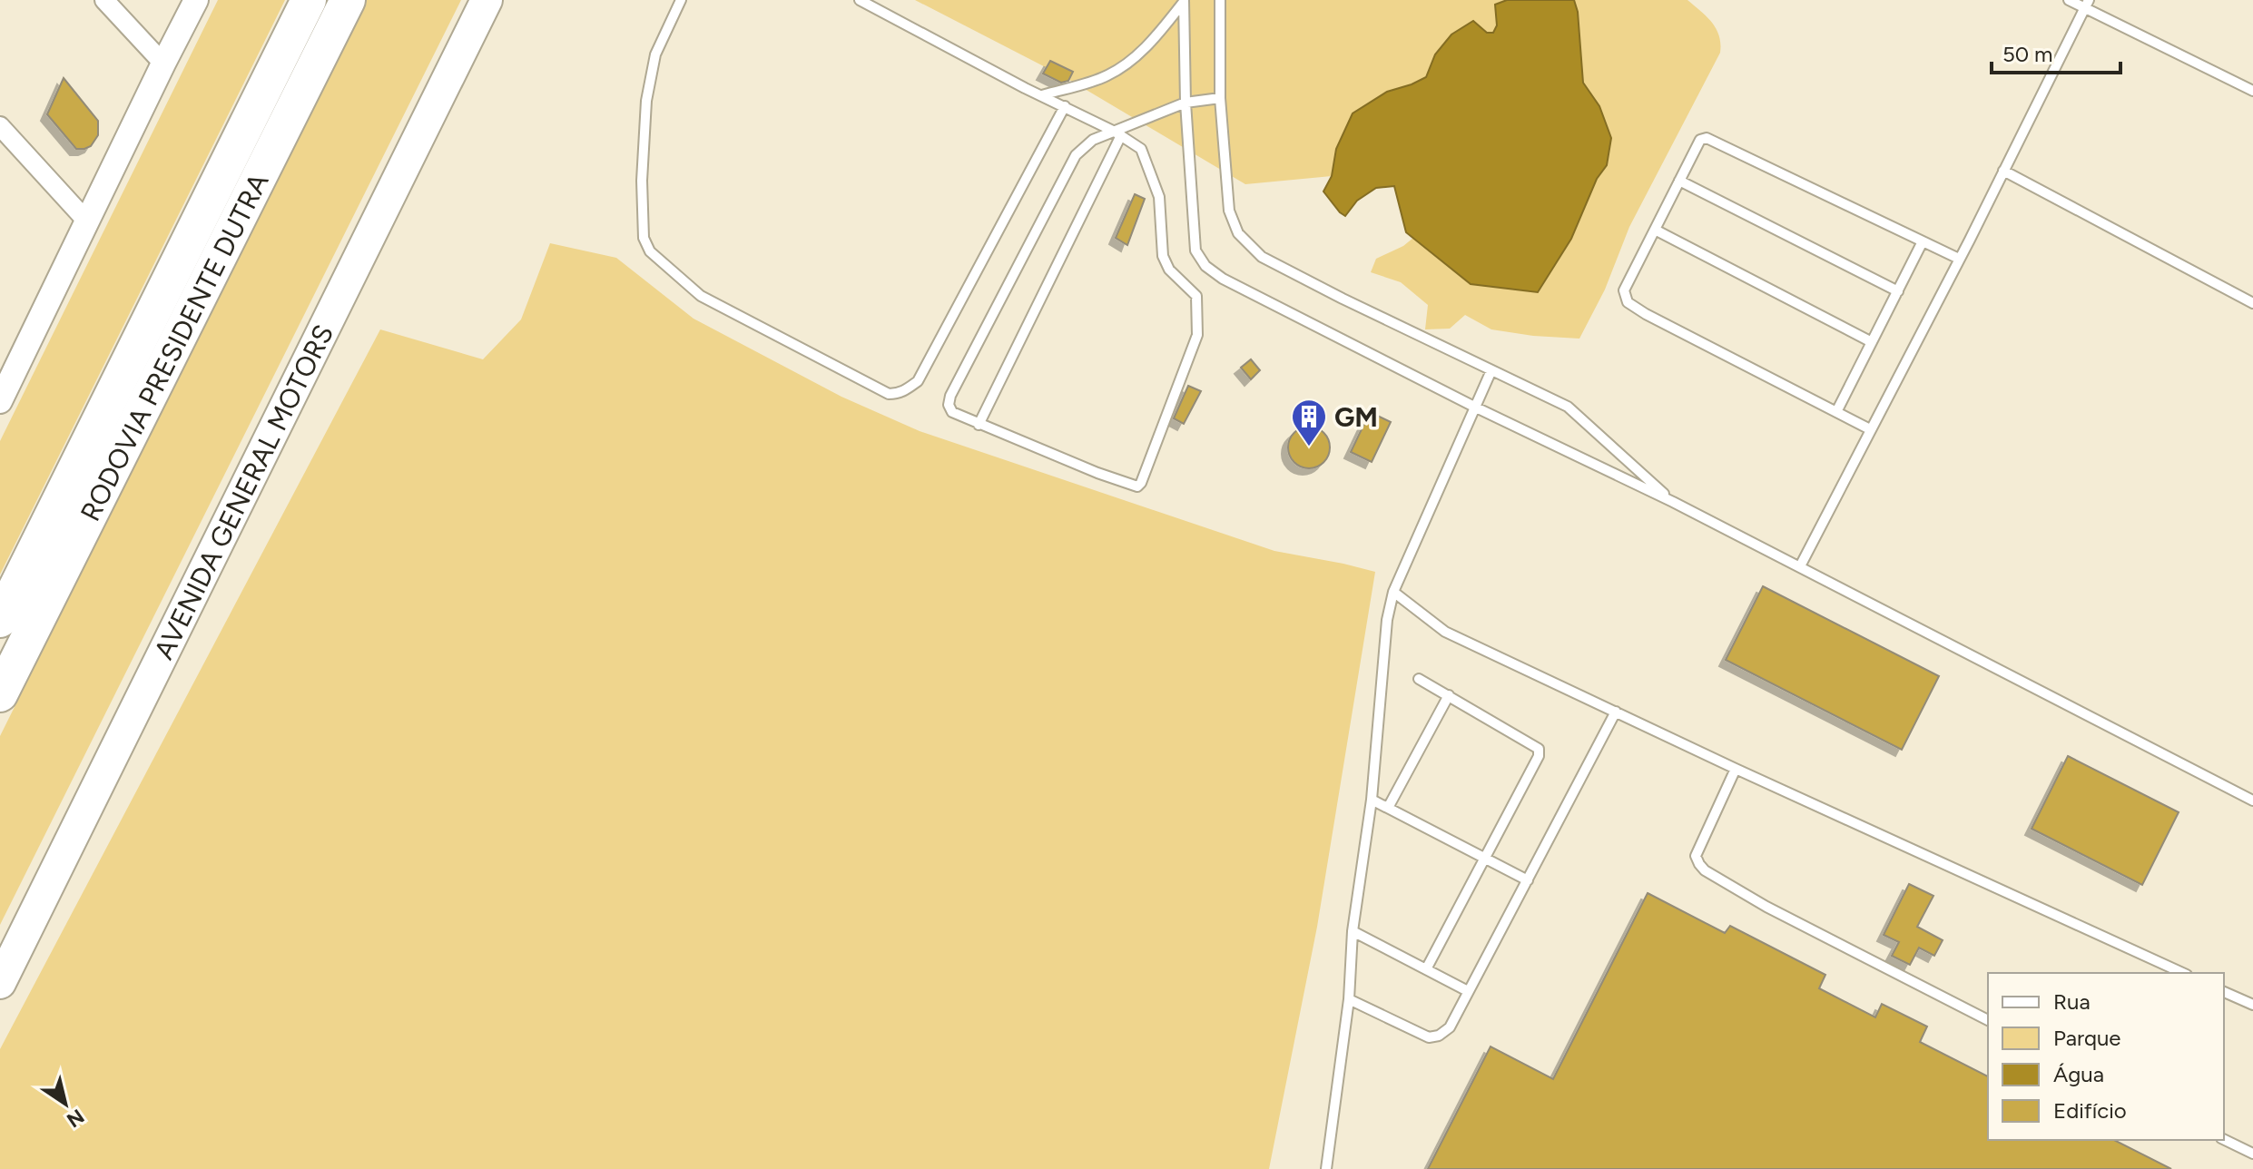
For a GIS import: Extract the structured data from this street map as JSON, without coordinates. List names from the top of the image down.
{
  "streets": {
    "highway": ["RODOVIA PRESIDENTE DUTRA"],
    "main road": ["AVENIDA GENERAL MOTORS"]
  },
  "places": {
    "building": ["GM"]
  },
  "legend": [
    "Rua",
    "Parque",
    "Água",
    "Edifício"
  ],
  "scale_bar": "50 m",
  "north": "bottom right"
}
